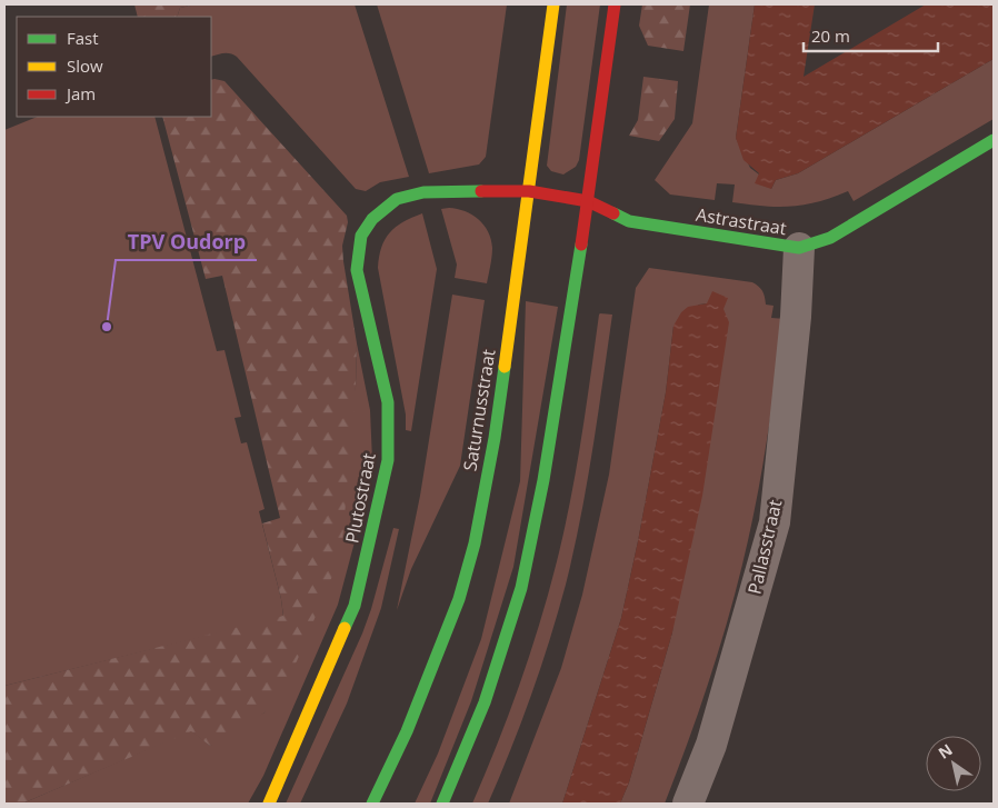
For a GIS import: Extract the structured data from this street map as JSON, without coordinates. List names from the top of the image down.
{
  "streets": {
    "street": [
      "Astrastraat",
      "Saturnusstraat",
      "Plutostraat",
      "Pallasstraat"
    ]
  },
  "crossings": [
    ["Astrastraat", "Saturnusstraat"],
    ["Astrastraat", "Plutostraat"],
    ["Astrastraat", "Pallasstraat"],
    ["Saturnusstraat", "Plutostraat"]
  ],
  "places": ["TPV Oudorp"],
  "legend": ["Fast", "Slow", "Jam"],
  "scale_bar": "20 m",
  "north": "top left"
}
